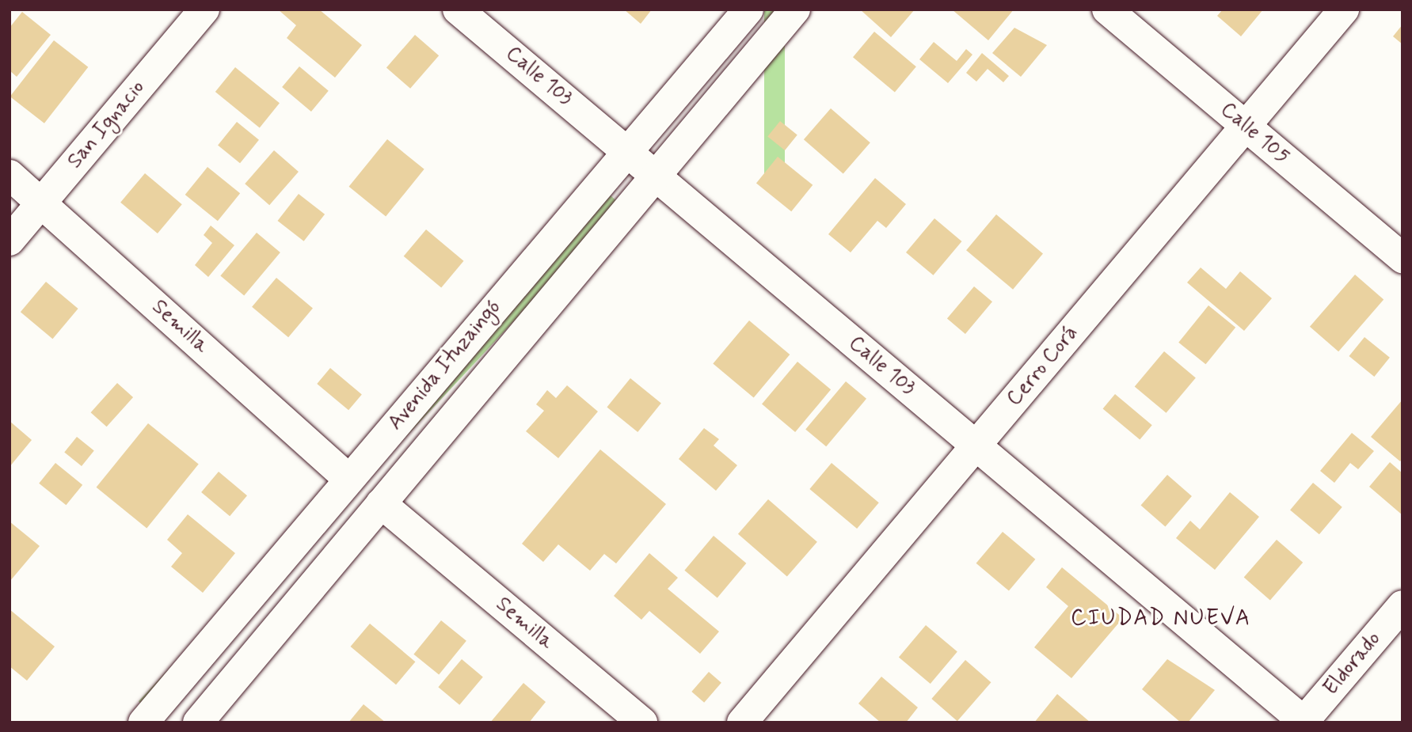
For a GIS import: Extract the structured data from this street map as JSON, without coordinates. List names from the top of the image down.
{
  "streets": {
    "street": [
      "Calle 103",
      "San Ignacio",
      "Calle 105",
      "Semilla",
      "Avenida Ituzaingó",
      "Cerro Corá",
      "Eldorado"
    ]
  },
  "crossings": [
    ["Calle 103", "Avenida Ituzaingó"],
    ["Calle 103", "Cerro Corá"],
    ["Calle 103", "Eldorado"],
    ["San Ignacio", "Semilla"],
    ["Calle 105", "Cerro Corá"],
    ["Semilla", "Avenida Ituzaingó"]
  ],
  "districts": ["CIUDAD NUEVA"]
}
